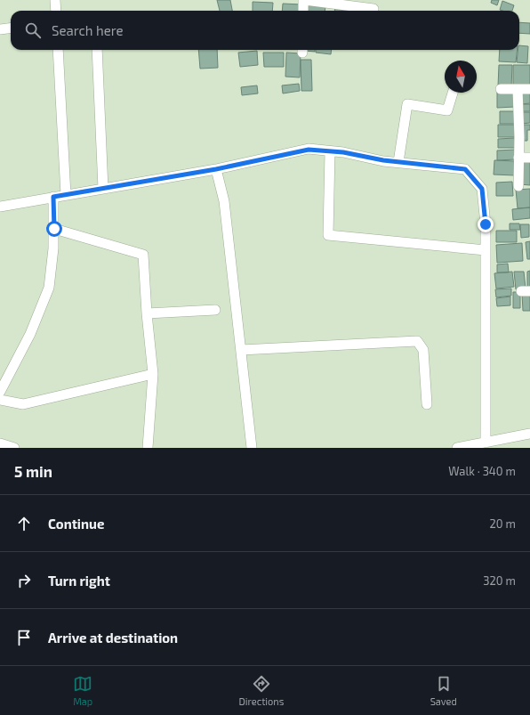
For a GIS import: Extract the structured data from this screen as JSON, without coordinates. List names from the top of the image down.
{
  "north": "top",
  "page": {
    "search": "Search here",
    "heading": ["5 min", "Walk · 340 m"],
    "list": [
      ["Continue", "20 m"],
      ["Turn right", "320 m"],
      "Arrive at destination"
    ],
    "nav": ["Map", "Directions", "Saved"]
  }
}
